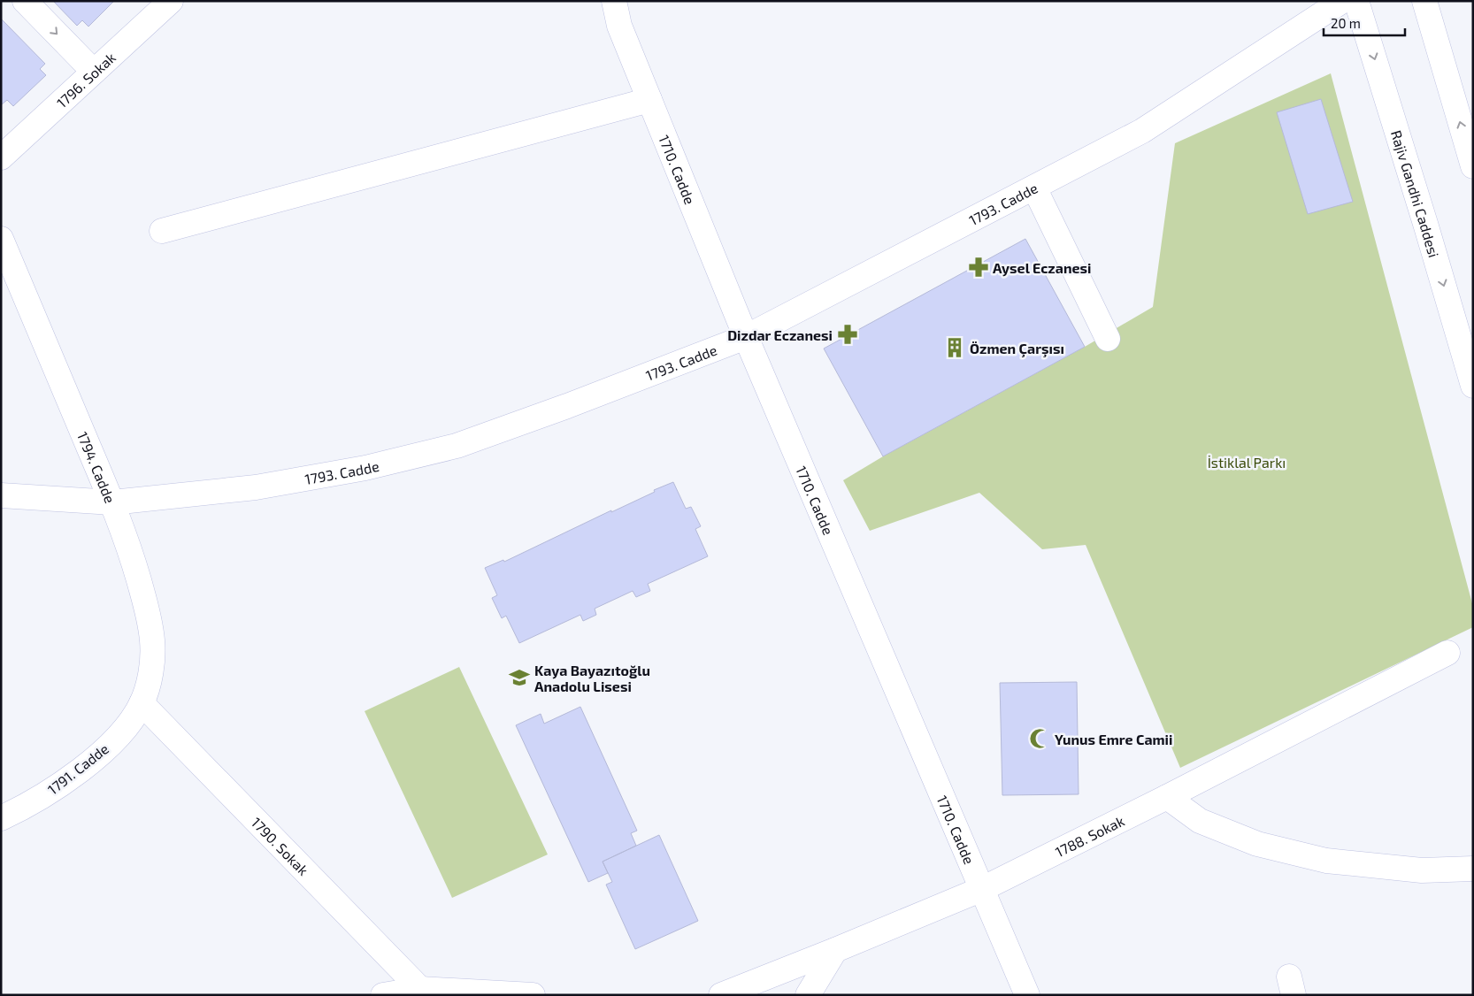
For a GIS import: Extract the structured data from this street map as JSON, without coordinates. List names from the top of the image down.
{
  "streets": {
    "street": [
      "1796. Sokak",
      "1710. Cadde",
      "Rajiv Gandhi Caddesi",
      "1793. Cadde",
      "1794. Cadde",
      "1791. Cadde",
      "1788. Sokak",
      "1790. Sokak"
    ]
  },
  "crossings": [
    ["1710. Cadde", "1793. Cadde"],
    ["1710. Cadde", "1788. Sokak"],
    ["1793. Cadde", "1794. Cadde"],
    ["1794. Cadde", "1791. Cadde"],
    ["1794. Cadde", "1790. Sokak"],
    ["1791. Cadde", "1790. Sokak"]
  ],
  "parks": ["İstiklal Parkı"],
  "places": {
    "pharmacy": ["Aysel Eczanesi", "Dizdar Eczanesi"],
    "building": ["Özmen Çarşısı"],
    "school or university": ["Kaya Bayazıtoğlu Anadolu Lisesi"],
    "mosque": ["Yunus Emre Camii"]
  },
  "scale_bar": "20 m"
}
